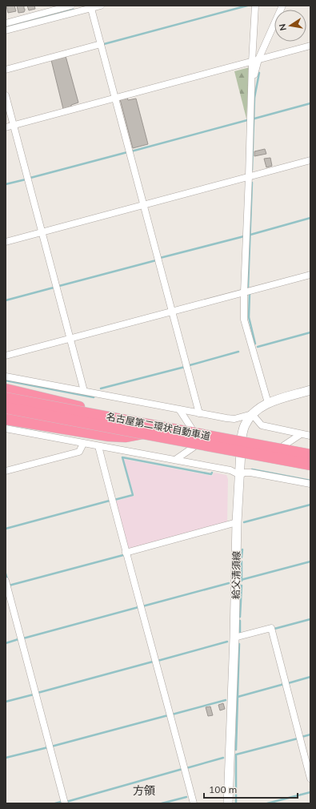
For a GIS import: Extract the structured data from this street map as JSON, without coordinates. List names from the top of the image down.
{
  "streets": {
    "highway": ["名古屋第二環状自動車道"],
    "main road": ["給父清須線"]
  },
  "districts": ["方領"],
  "scale_bar": "100 m",
  "north": "left"
}
